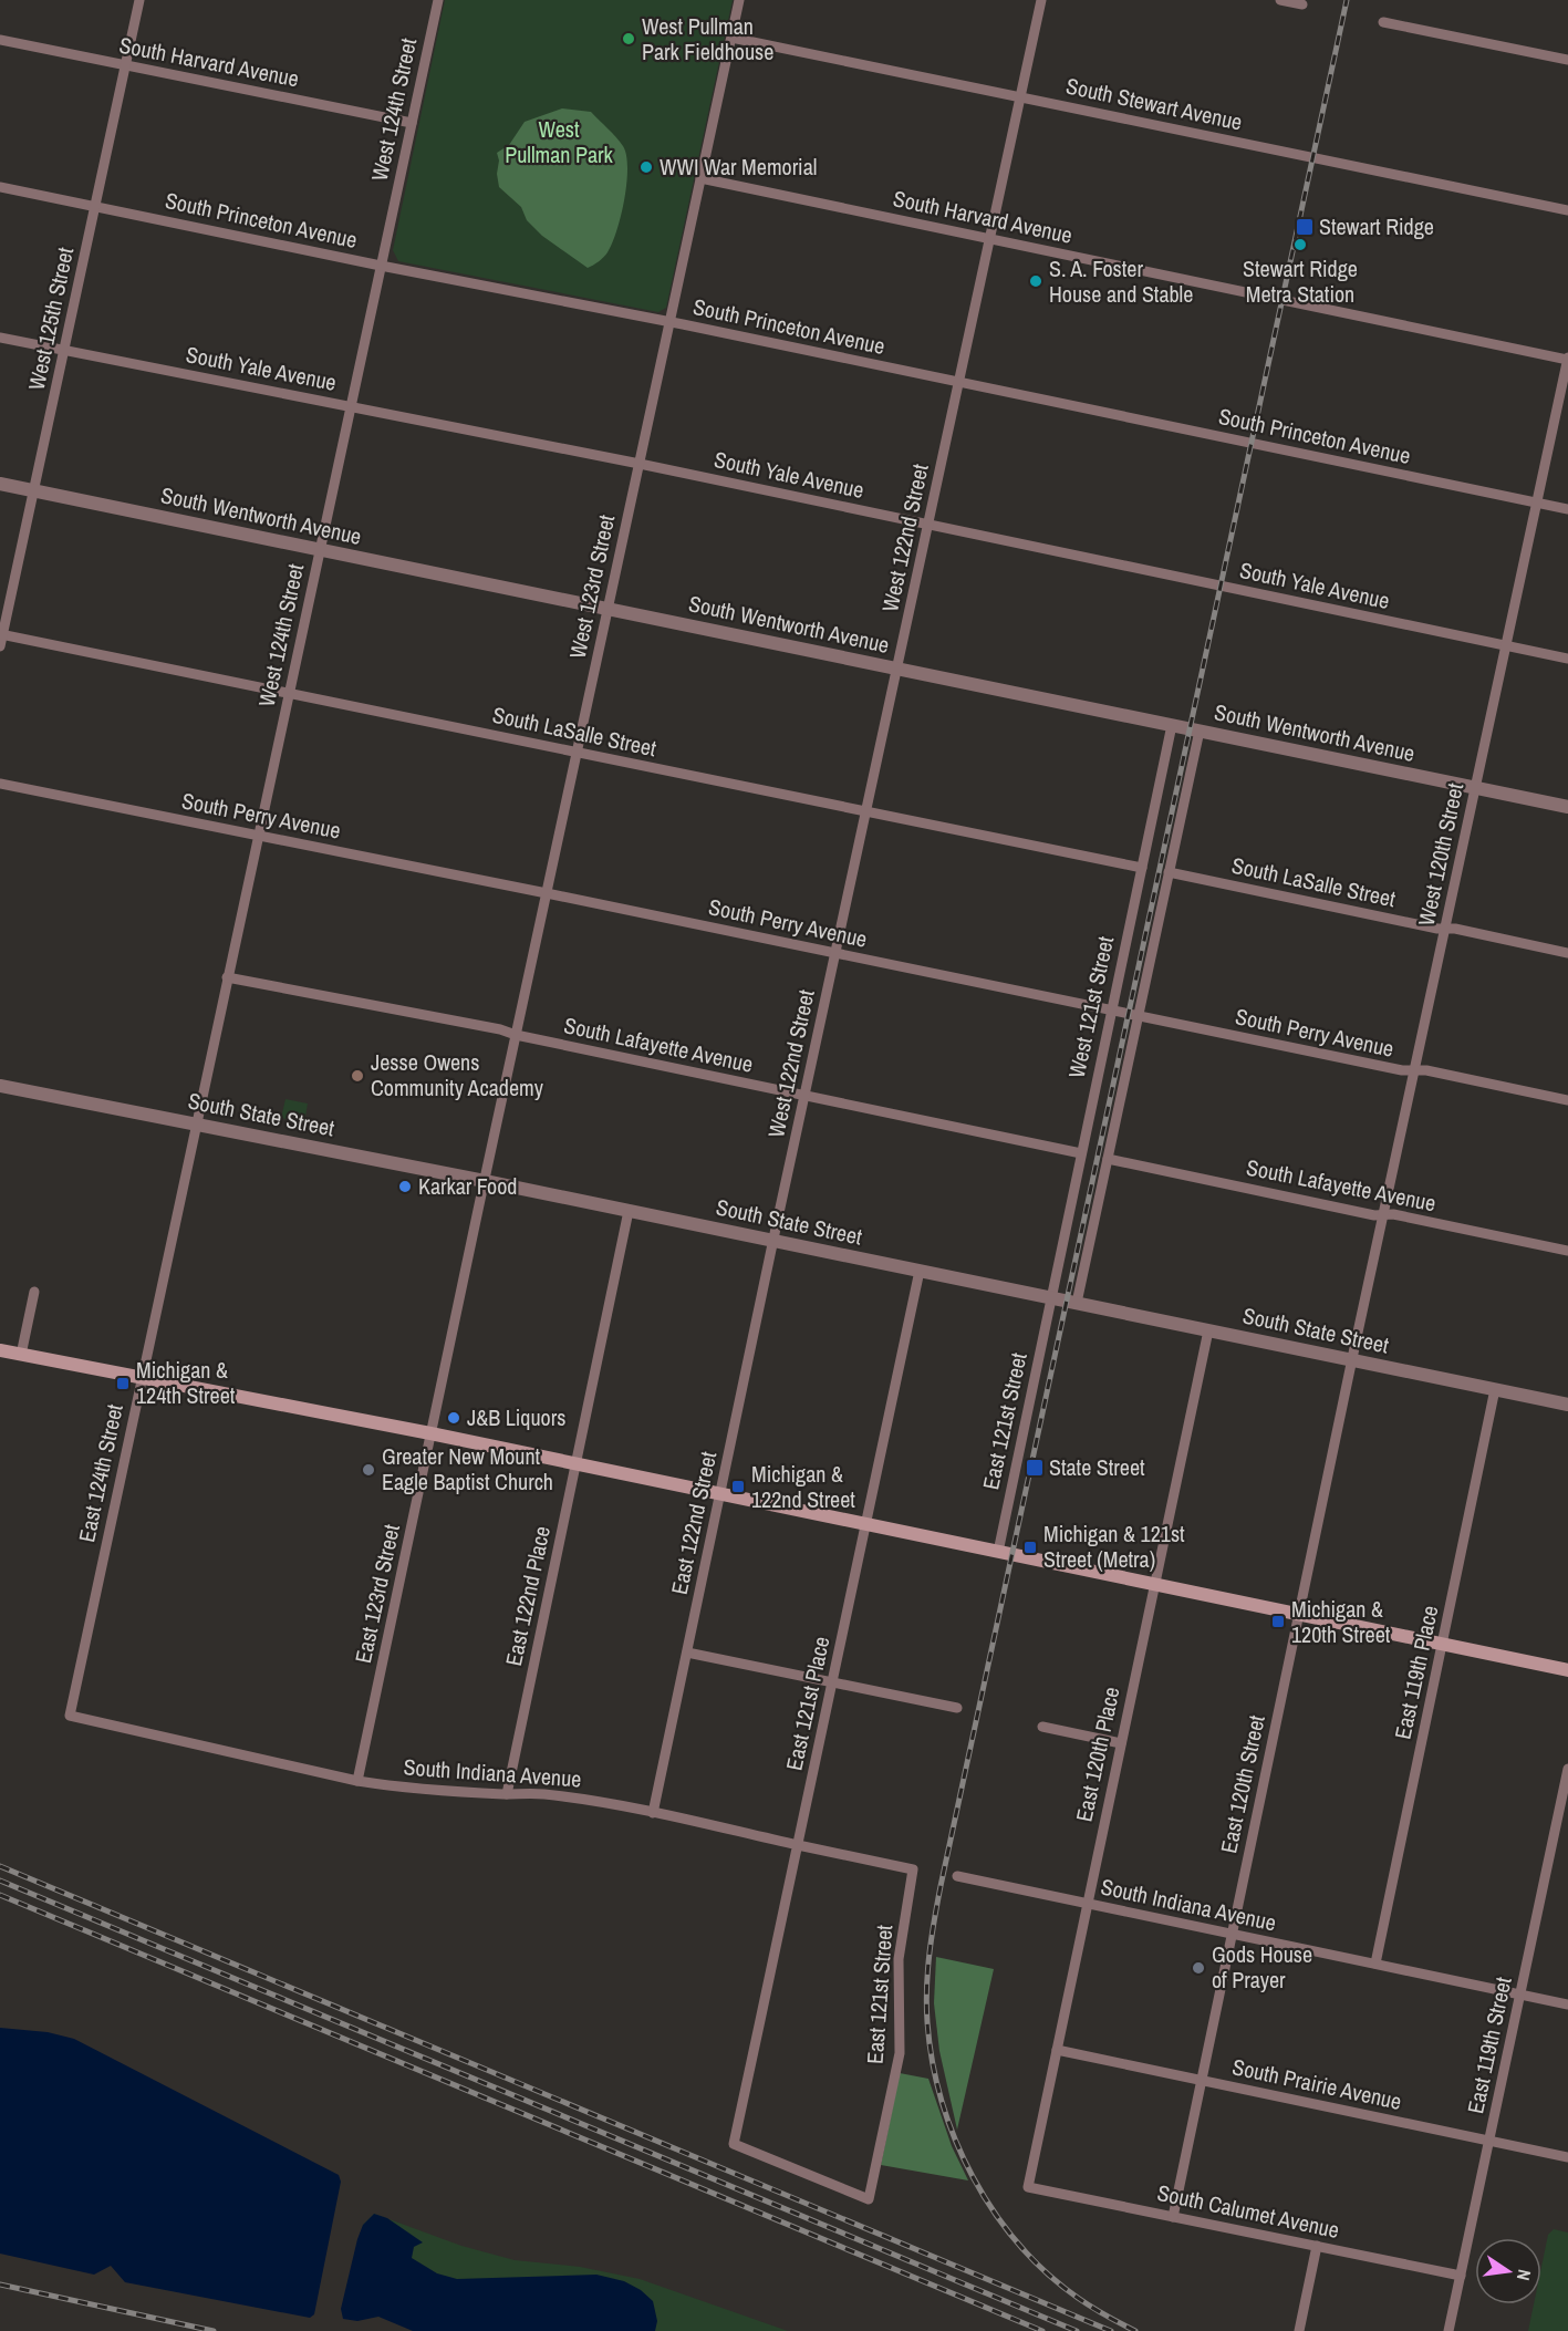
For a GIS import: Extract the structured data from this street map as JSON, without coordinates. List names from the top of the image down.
{
  "streets": {
    "street": [
      "South Harvard Avenue",
      "South Stewart Avenue",
      "West 124th Street",
      "South Princeton Avenue",
      "West 125th Street",
      "South Yale Avenue",
      "South Wentworth Avenue",
      "West 122nd Street",
      "West 123rd Street",
      "South LaSalle Street",
      "South Perry Avenue",
      "West 120th Street",
      "West 121st Street",
      "South Lafayette Avenue",
      "South State Street",
      "East 121st Street",
      "East 124th Street",
      "East 122nd Street",
      "East 123rd Street",
      "East 122nd Place",
      "East 119th Place",
      "East 121st Place",
      "East 120th Place",
      "South Indiana Avenue",
      "East 120th Street",
      "East 119th Street",
      "South Prairie Avenue",
      "South Calumet Avenue"
    ]
  },
  "crossings": [
    ["South Harvard Avenue", "West 124th Street"],
    ["South Harvard Avenue", "West 125th Street"],
    ["South Harvard Avenue", "West 122nd Street"],
    ["South Harvard Avenue", "West 123rd Street"],
    ["South Harvard Avenue", "West 120th Street"],
    ["South Stewart Avenue", "West 122nd Street"],
    ["South Stewart Avenue", "West 123rd Street"],
    ["West 124th Street", "South Princeton Avenue"],
    ["West 124th Street", "South Yale Avenue"],
    ["West 124th Street", "South Wentworth Avenue"],
    ["West 124th Street", "South LaSalle Street"],
    ["West 124th Street", "South Perry Avenue"],
    ["West 124th Street", "South Lafayette Avenue"],
    ["West 124th Street", "South State Street"],
    ["West 124th Street", "East 124th Street"],
    ["South Princeton Avenue", "West 125th Street"],
    ["South Princeton Avenue", "West 122nd Street"],
    ["South Princeton Avenue", "West 123rd Street"],
    ["South Princeton Avenue", "West 120th Street"],
    ["West 125th Street", "South Yale Avenue"],
    ["West 125th Street", "South Wentworth Avenue"],
    ["West 125th Street", "South LaSalle Street"],
    ["South Yale Avenue", "West 122nd Street"],
    ["South Yale Avenue", "West 123rd Street"],
    ["South Yale Avenue", "West 120th Street"],
    ["South Wentworth Avenue", "West 122nd Street"],
    ["South Wentworth Avenue", "West 123rd Street"],
    ["South Wentworth Avenue", "West 120th Street"],
    ["South Wentworth Avenue", "West 121st Street"],
    ["West 122nd Street", "South LaSalle Street"],
    ["West 122nd Street", "South Perry Avenue"],
    ["West 122nd Street", "South Lafayette Avenue"],
    ["West 122nd Street", "South State Street"],
    ["West 122nd Street", "East 122nd Street"],
    ["West 123rd Street", "South LaSalle Street"],
    ["West 123rd Street", "South Perry Avenue"],
    ["West 123rd Street", "South Lafayette Avenue"],
    ["West 123rd Street", "South State Street"],
    ["West 123rd Street", "East 123rd Street"],
    ["South LaSalle Street", "West 120th Street"],
    ["South LaSalle Street", "West 121st Street"],
    ["South Perry Avenue", "West 120th Street"],
    ["South Perry Avenue", "West 121st Street"],
    ["West 120th Street", "South Lafayette Avenue"],
    ["West 120th Street", "South State Street"],
    ["West 120th Street", "East 120th Street"],
    ["West 121st Street", "South Lafayette Avenue"],
    ["West 121st Street", "South State Street"],
    ["West 121st Street", "East 121st Street"],
    ["South State Street", "East 121st Street"],
    ["South State Street", "East 124th Street"],
    ["South State Street", "East 122nd Street"],
    ["South State Street", "East 123rd Street"],
    ["South State Street", "East 122nd Place"],
    ["South State Street", "East 119th Place"],
    ["South State Street", "East 121st Place"],
    ["South State Street", "East 120th Place"],
    ["South State Street", "East 120th Street"],
    ["East 121st Street", "East 121st Place"],
    ["East 121st Street", "South Indiana Avenue"],
    ["East 124th Street", "South Indiana Avenue"],
    ["East 122nd Street", "South Indiana Avenue"],
    ["East 123rd Street", "South Indiana Avenue"],
    ["East 122nd Place", "South Indiana Avenue"],
    ["East 119th Place", "South Indiana Avenue"],
    ["East 121st Place", "South Indiana Avenue"],
    ["East 120th Place", "South Indiana Avenue"],
    ["East 120th Place", "South Prairie Avenue"],
    ["East 120th Place", "South Calumet Avenue"],
    ["South Indiana Avenue", "East 120th Street"],
    ["South Indiana Avenue", "East 119th Street"],
    ["East 120th Street", "South Prairie Avenue"],
    ["East 120th Street", "South Calumet Avenue"],
    ["East 119th Street", "South Prairie Avenue"],
    ["East 119th Street", "South Calumet Avenue"]
  ],
  "parks": ["West Pullman Park"],
  "places": {
    "other": [
      "West Pullman Park Fieldhouse",
      "WWI War Memorial",
      "Stewart Ridge Metra Station",
      "S. A. Foster House and Stable",
      "Jesse Owens Community Academy",
      "Karkar Food",
      "J&B Liquors",
      "Greater New Mount Eagle Baptist Church",
      "Gods House of Prayer"
    ],
    "transit": [
      "Stewart Ridge",
      "Michigan & 124th Street",
      "State Street",
      "Michigan & 122nd Street",
      "Michigan & 121st Street (Metra)",
      "Michigan & 120th Street"
    ]
  },
  "north": "right"
}
